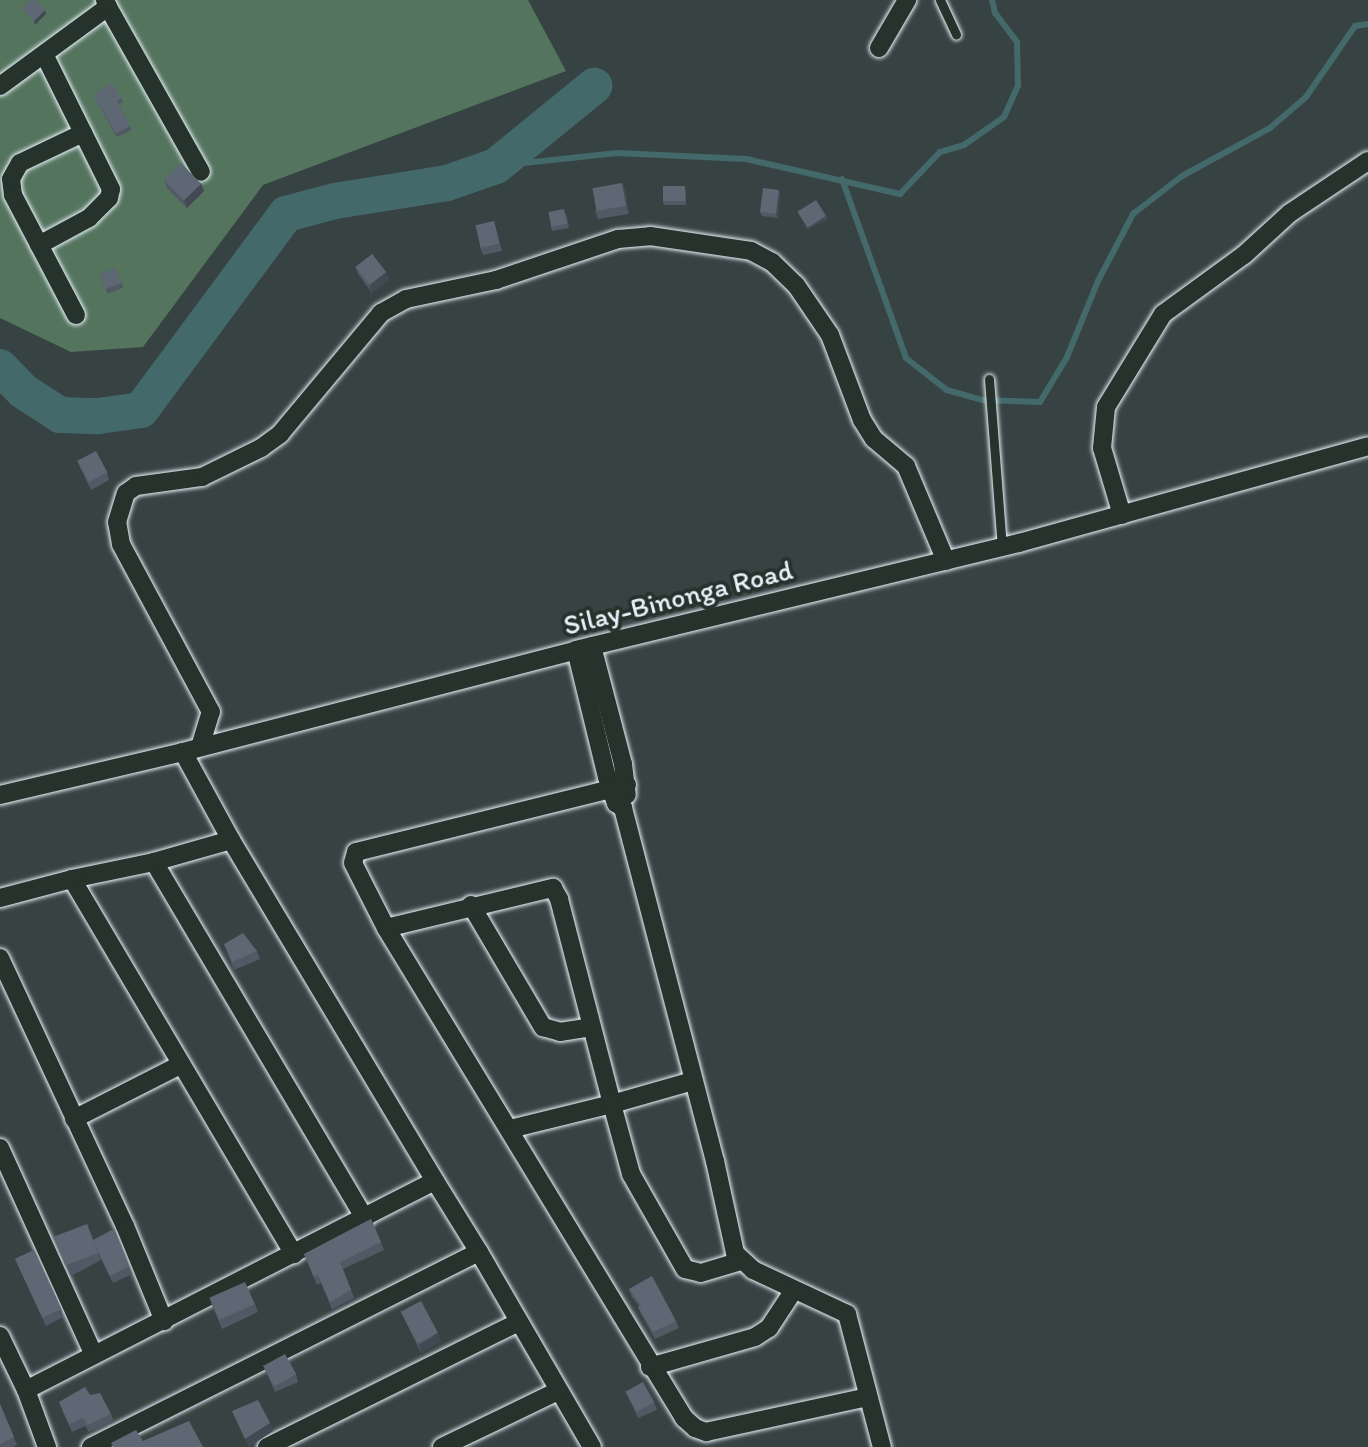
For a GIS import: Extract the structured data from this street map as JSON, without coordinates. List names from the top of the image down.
{
  "streets": {
    "street": ["Silay-Binonga Road"]
  }
}
